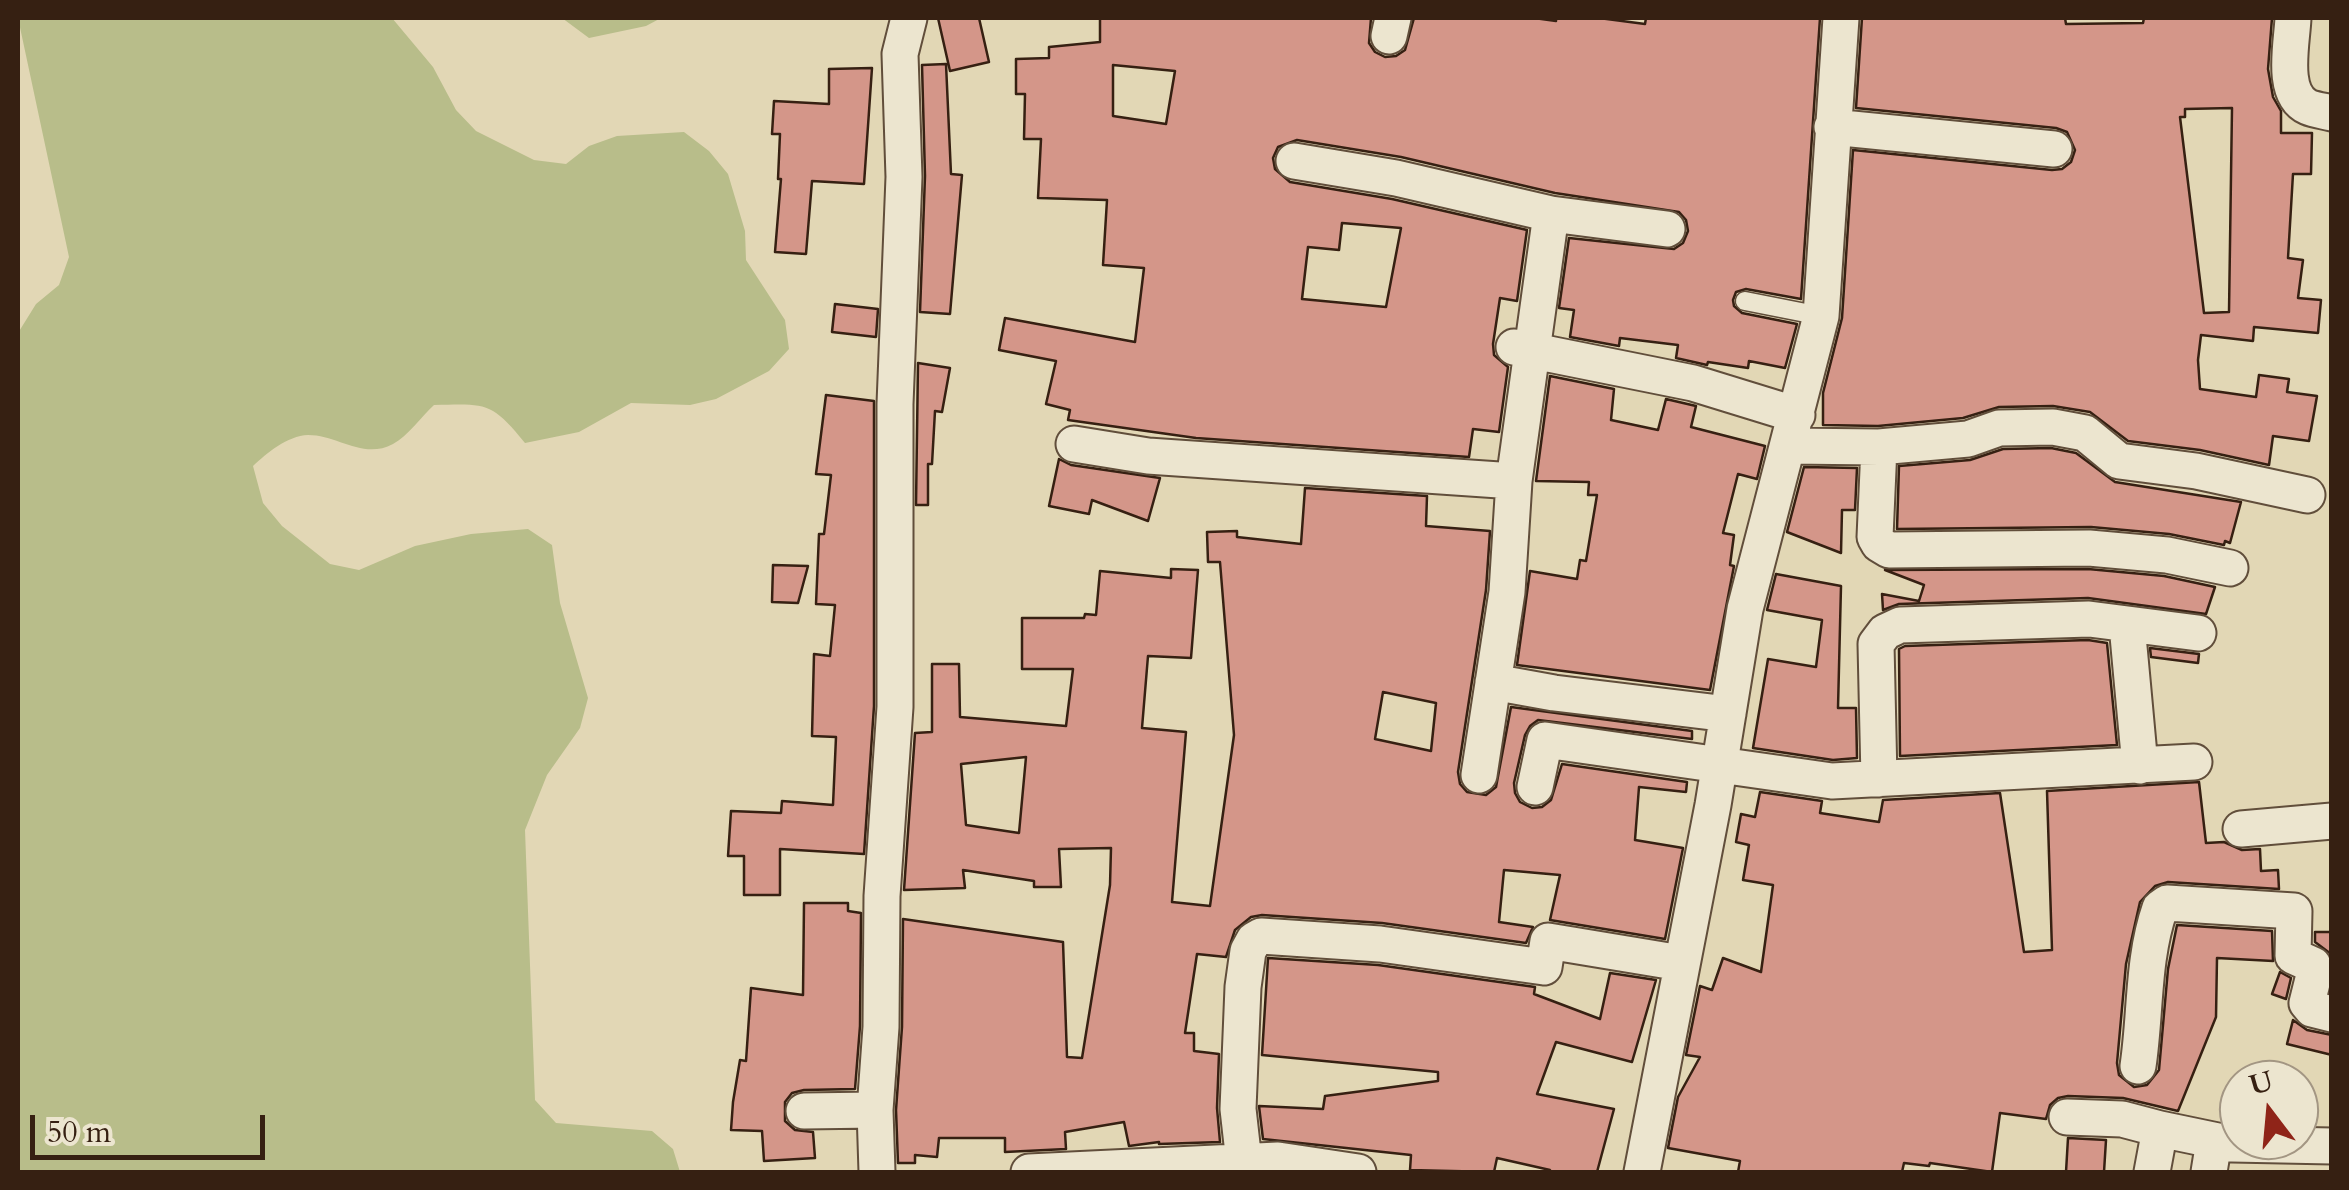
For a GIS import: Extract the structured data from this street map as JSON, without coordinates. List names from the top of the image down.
{
  "scale_bar": "50 m",
  "north": "top"
}
